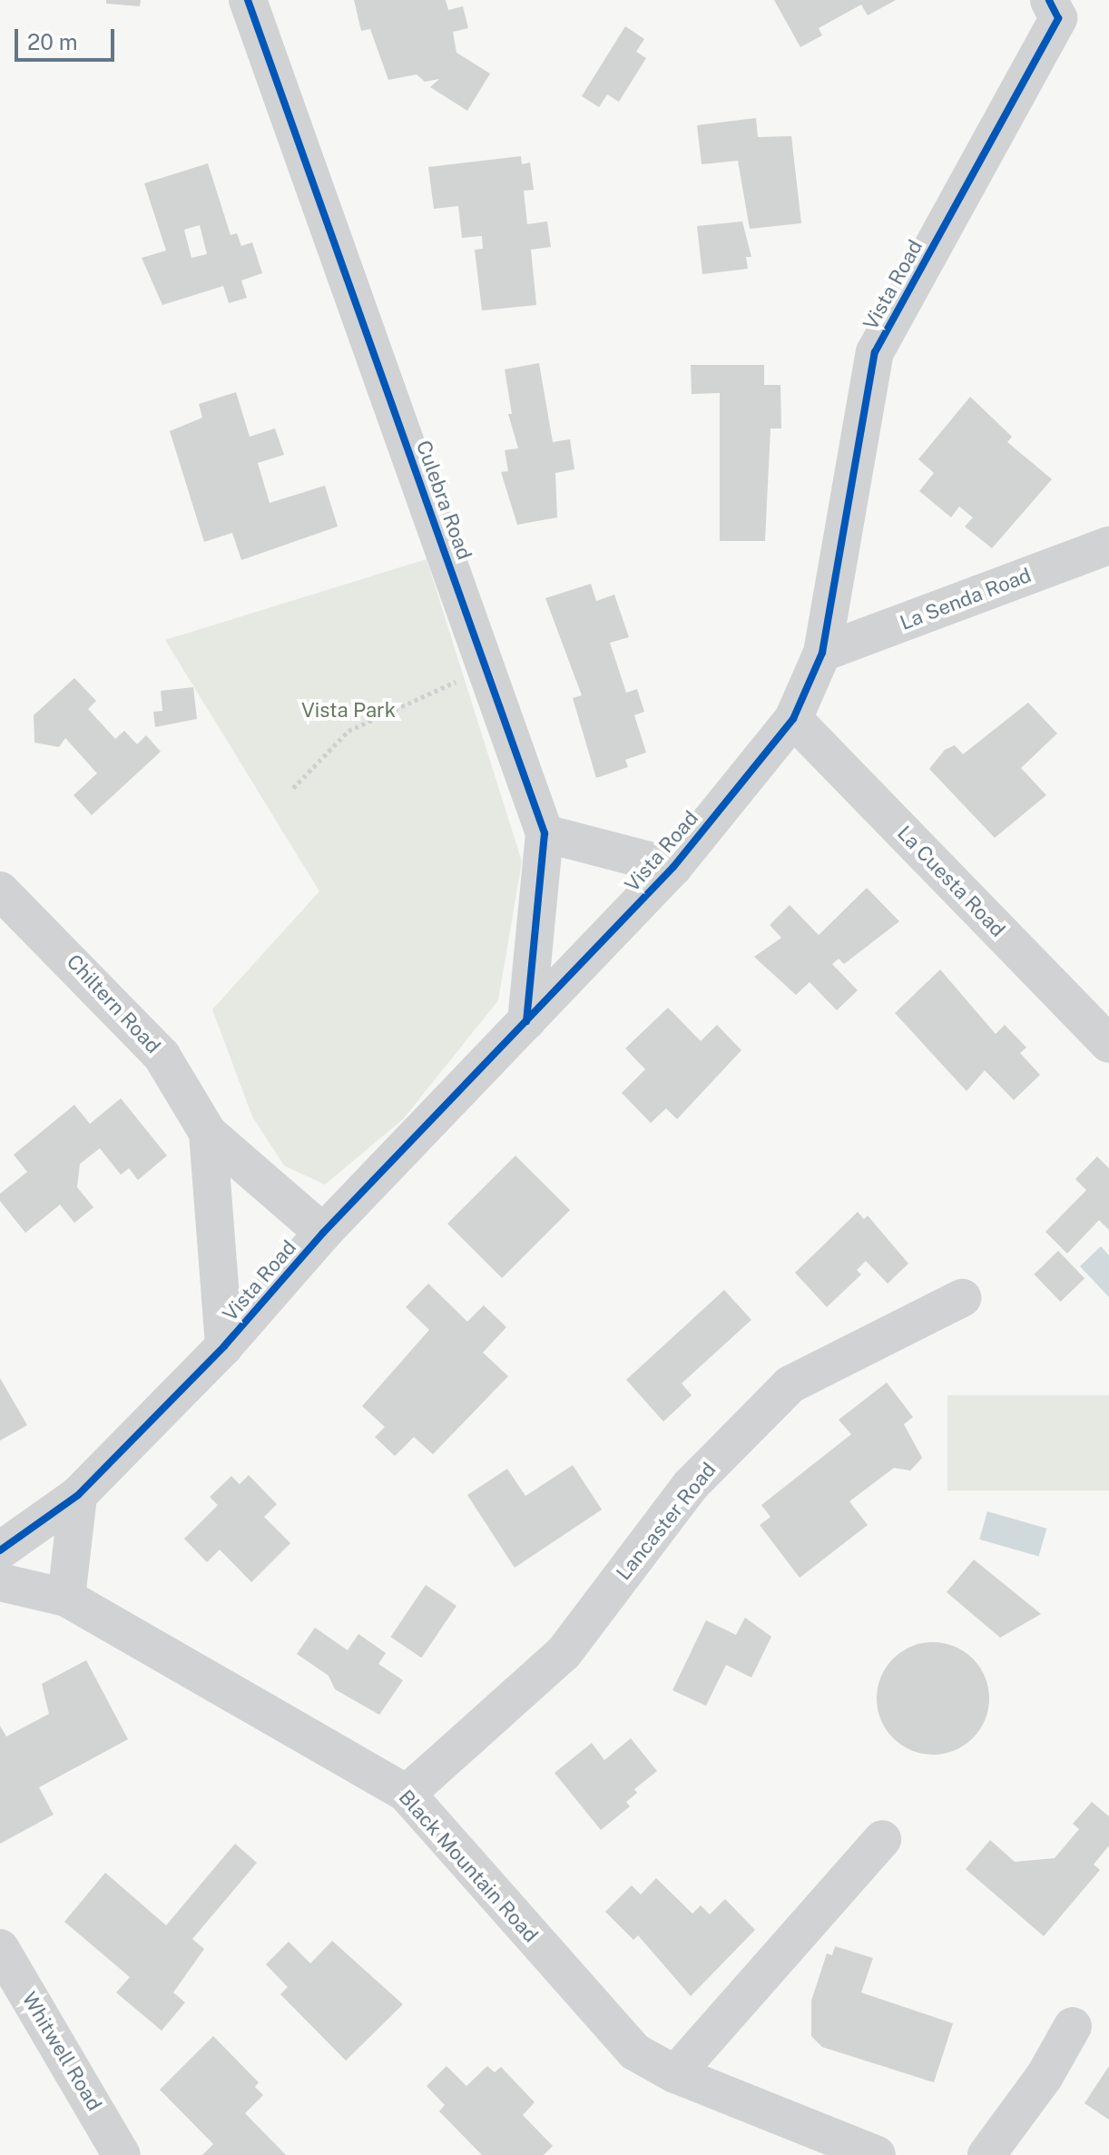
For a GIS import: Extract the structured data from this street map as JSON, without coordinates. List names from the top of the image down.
{
  "streets": {
    "street": [
      "Vista Road",
      "Culebra Road",
      "La Senda Road",
      "La Cuesta Road",
      "Chiltern Road",
      "Lancaster Road",
      "Black Mountain Road",
      "Whitwell Road"
    ]
  },
  "crossings": [
    ["Vista Road", "Culebra Road"],
    ["Vista Road", "La Senda Road"],
    ["Vista Road", "La Cuesta Road"],
    ["Vista Road", "Chiltern Road"],
    ["Lancaster Road", "Black Mountain Road"]
  ],
  "parks": ["Vista Park"],
  "scale_bar": "20 m"
}
